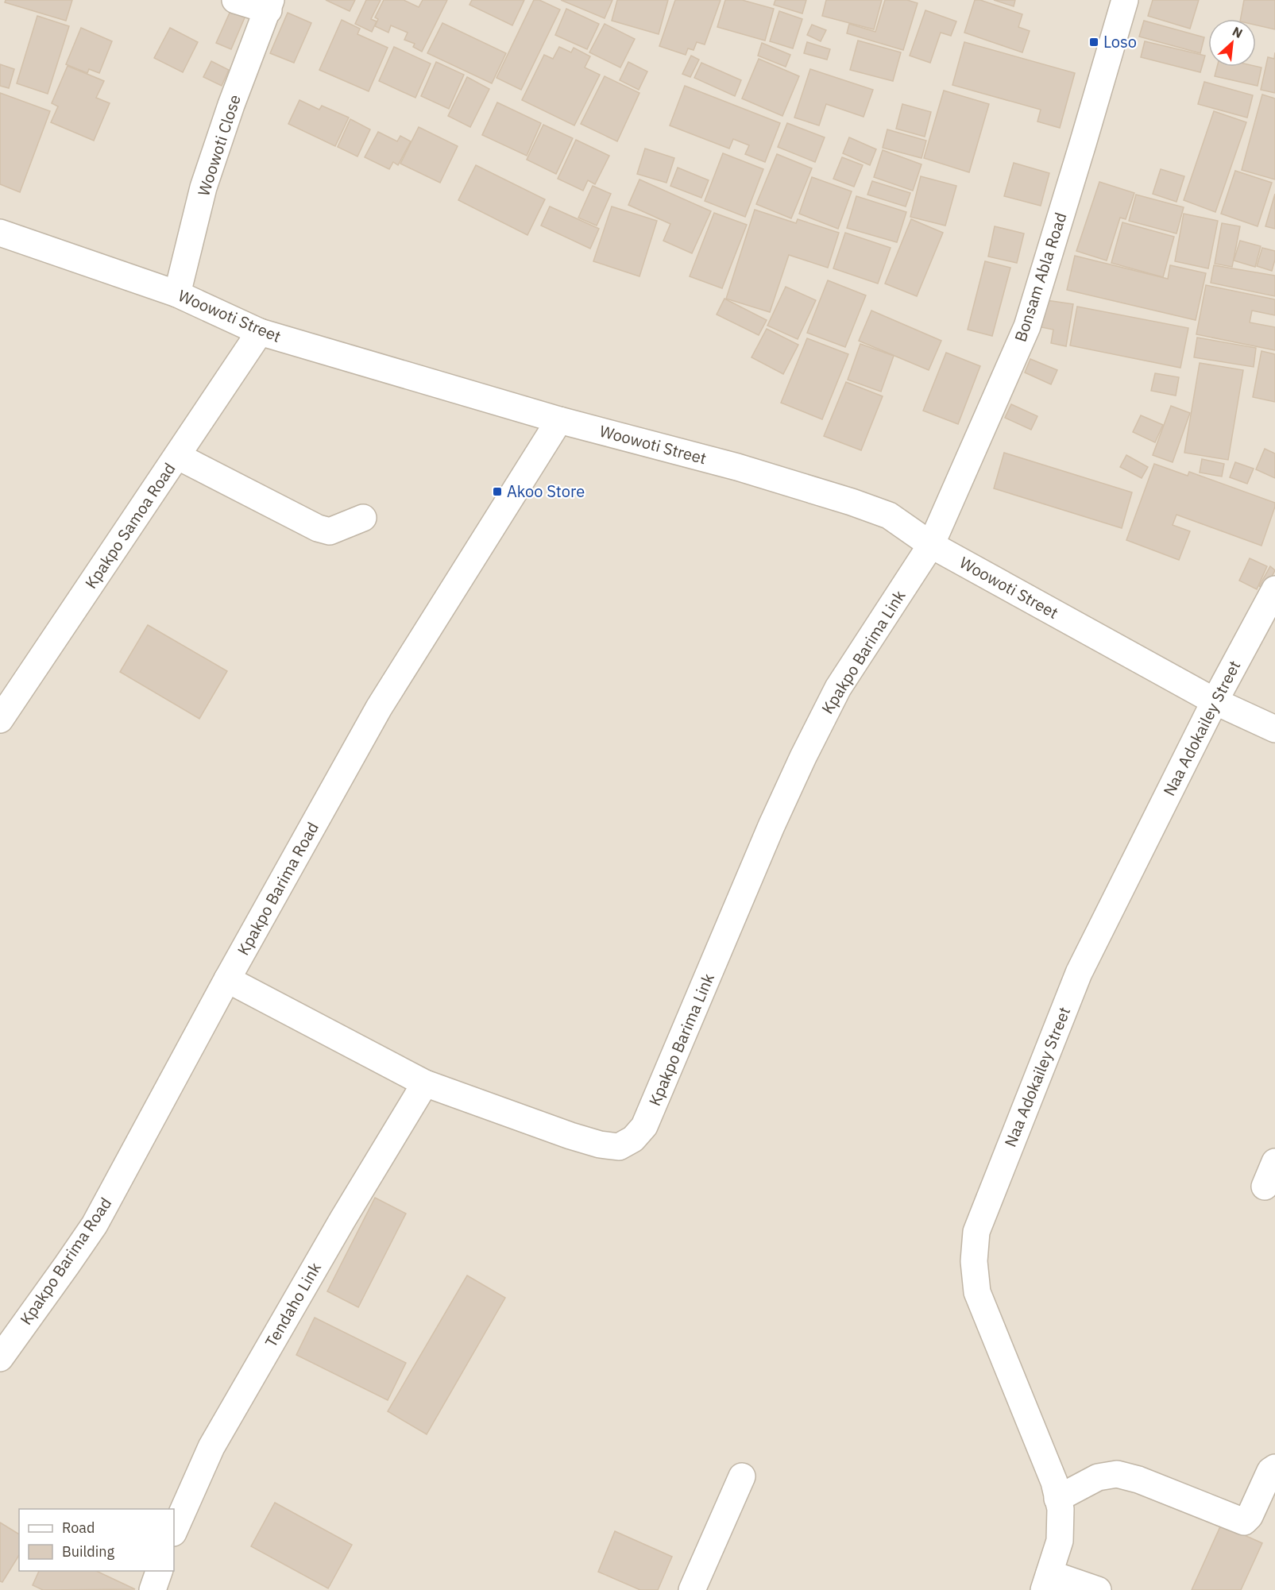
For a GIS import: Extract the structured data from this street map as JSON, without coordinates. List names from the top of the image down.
{
  "streets": {
    "street": [
      "Woowoti Close",
      "Bonsam Abla Road",
      "Woowoti Street",
      "Kpakpo Samoa Road",
      "Kpakpo Barima Link",
      "Naa Adokailey Street",
      "Kpakpo Barima Road",
      "Tendaho Link"
    ]
  },
  "crossings": [
    ["Woowoti Close", "Woowoti Street"],
    ["Bonsam Abla Road", "Woowoti Street"],
    ["Bonsam Abla Road", "Kpakpo Barima Link"],
    ["Woowoti Street", "Kpakpo Samoa Road"],
    ["Woowoti Street", "Kpakpo Barima Link"],
    ["Woowoti Street", "Naa Adokailey Street"],
    ["Woowoti Street", "Kpakpo Barima Road"],
    ["Kpakpo Barima Link", "Kpakpo Barima Road"],
    ["Kpakpo Barima Link", "Tendaho Link"]
  ],
  "places": {
    "transit": ["Loso", "Akoo Store"]
  },
  "legend": ["Road", "Building"],
  "north": "top right"
}
